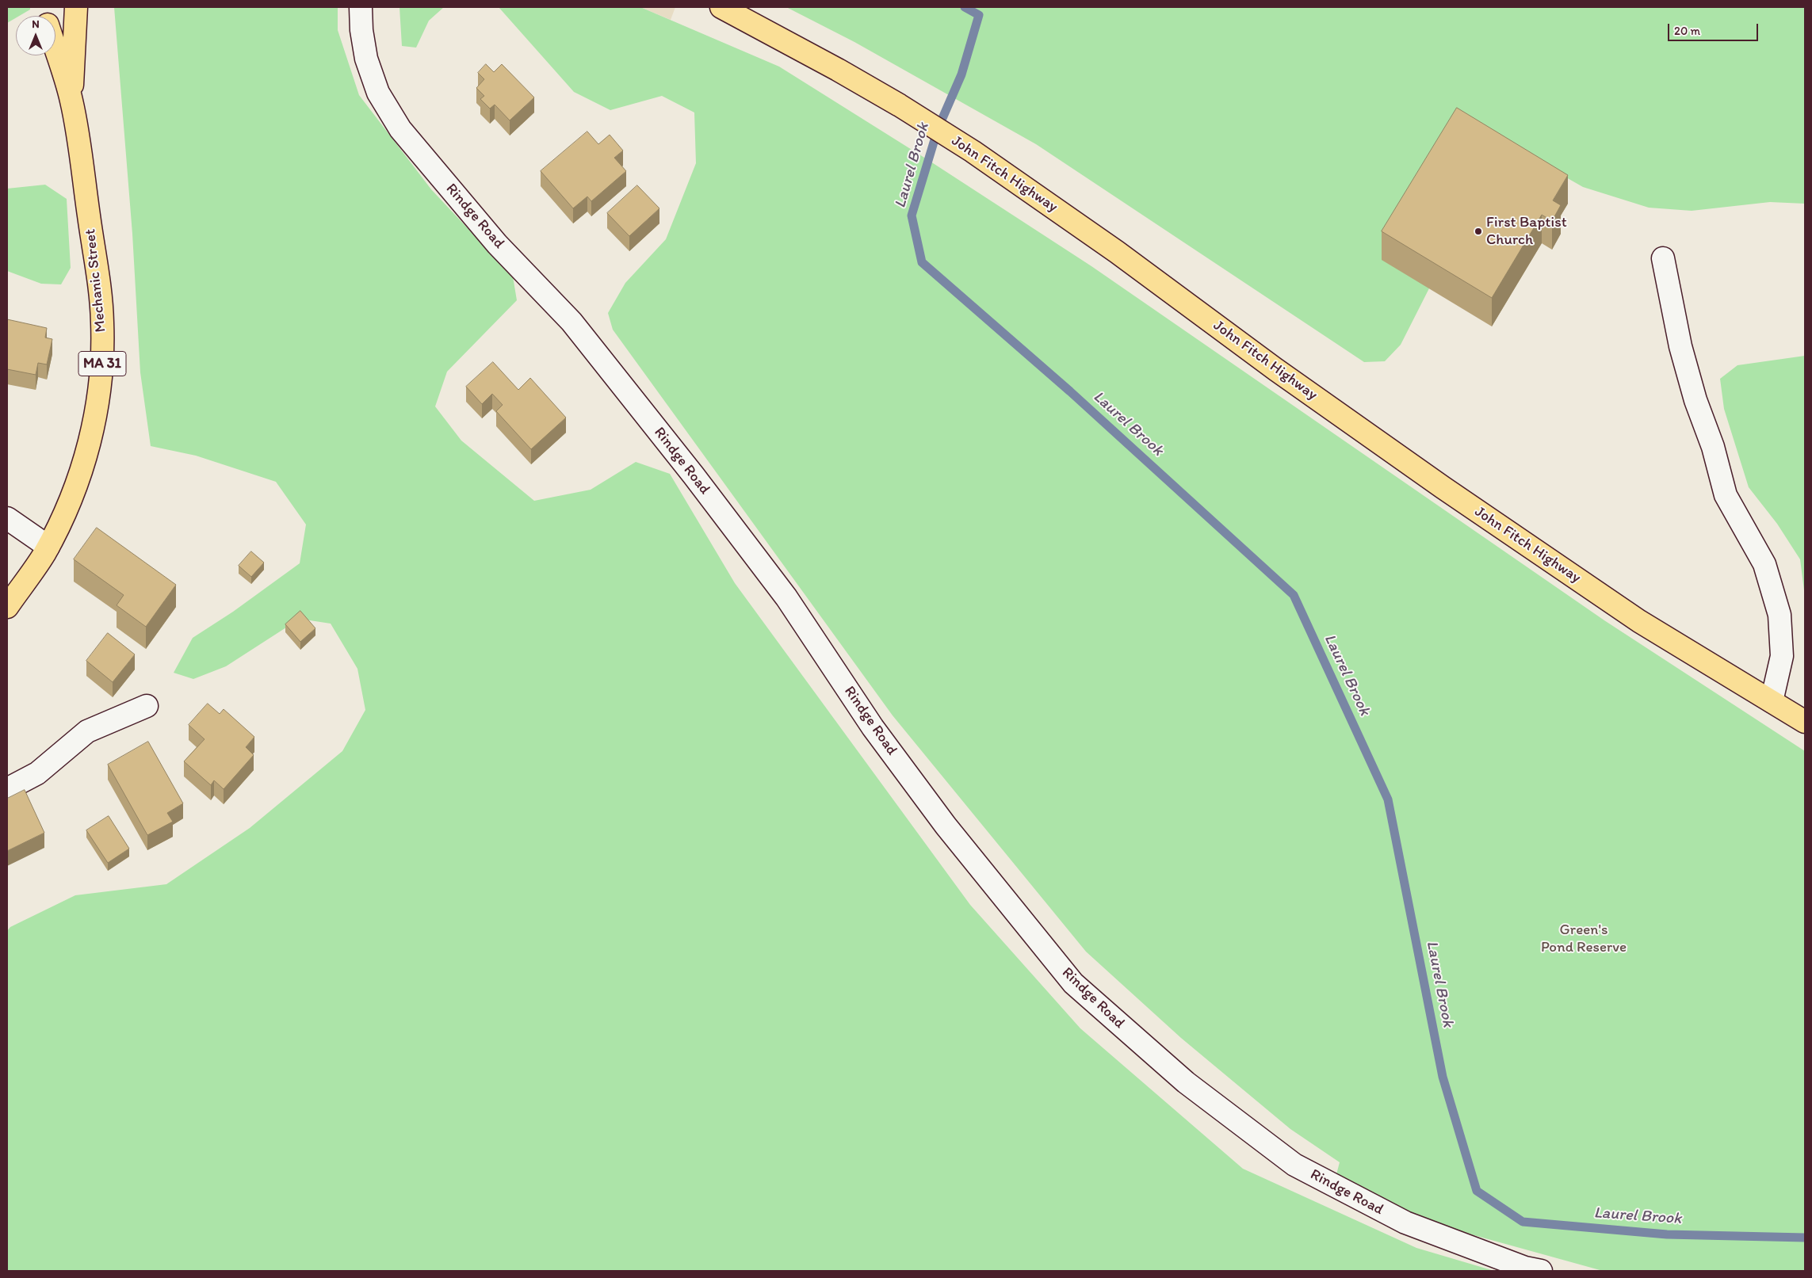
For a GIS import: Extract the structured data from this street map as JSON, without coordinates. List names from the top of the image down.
{
  "streets": {
    "main road": ["John Fitch Highway", "Mechanic Street", "MA 31"],
    "street": ["Rindge Road"]
  },
  "water": ["Laurel Brook"],
  "parks": ["Green's Pond Reserve"],
  "places": ["First Baptist Church"],
  "scale_bar": "20 m",
  "north": "top"
}
